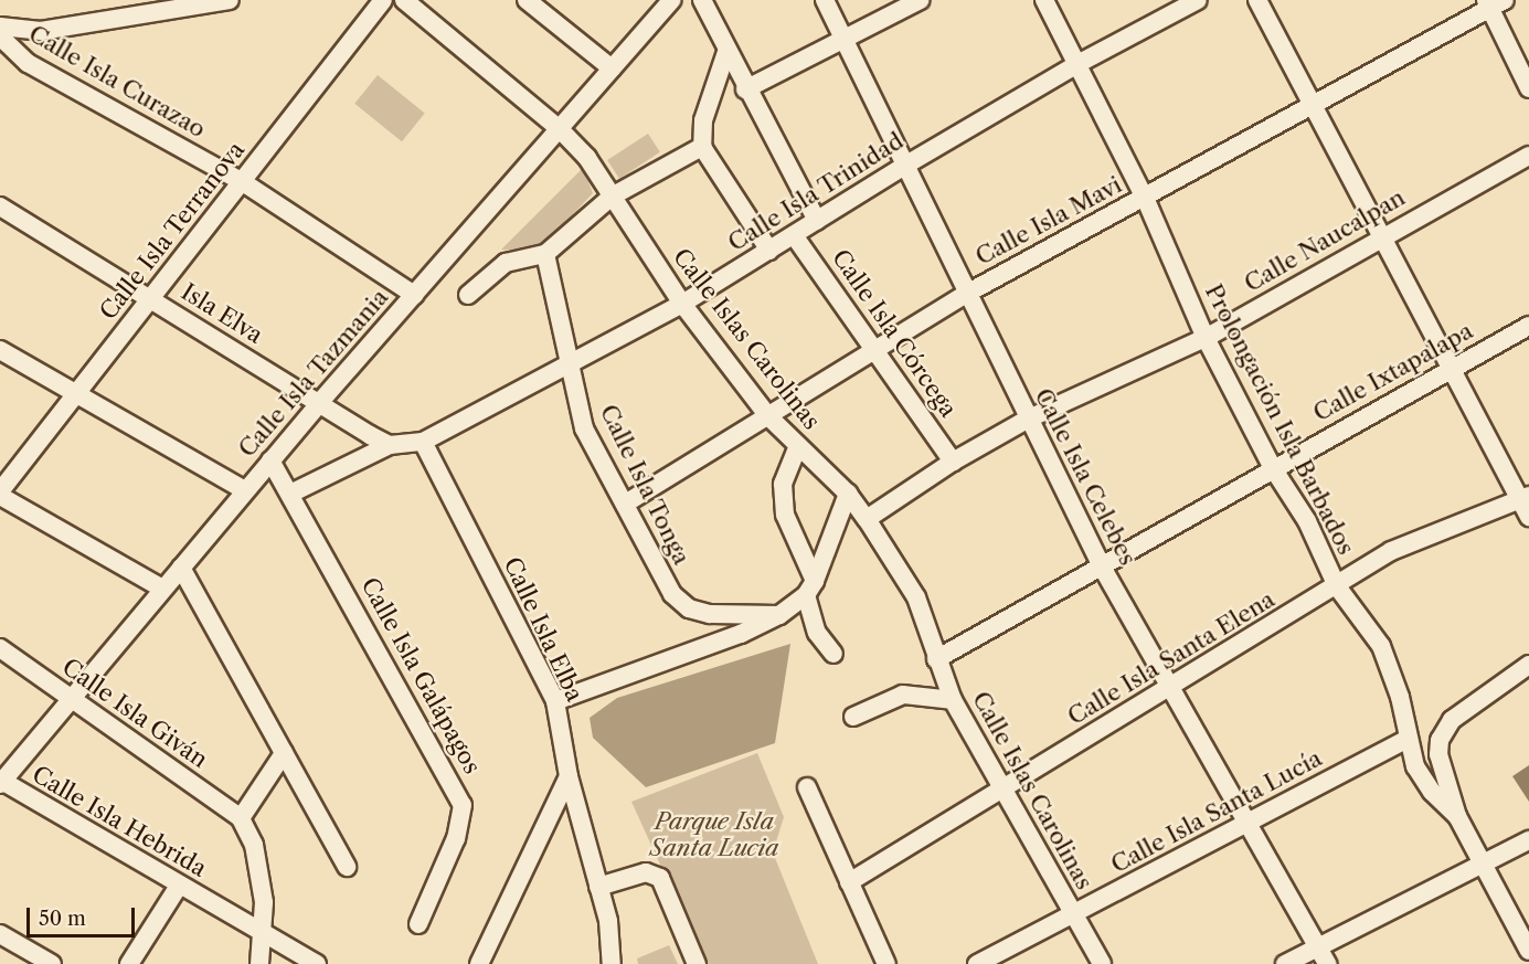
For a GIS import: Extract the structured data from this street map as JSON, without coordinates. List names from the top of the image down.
{
  "streets": {
    "street": [
      "Calle Isla Curazao",
      "Calle Isla Trinidad",
      "Calle Isla Mavi",
      "Calle Isla Terranova",
      "Calle Naucalpan",
      "Isla Elva",
      "Calle Isla Córcega",
      "Calle Islas Carolinas",
      "Calle Ixtapalapa",
      "Calle Isla Tazmania",
      "Prolongación Isla Barbados",
      "Calle Isla Celebes",
      "Calle Isla Tonga",
      "Calle Isla Elba",
      "Calle Isla Santa Elena",
      "Calle Isla Galápagos",
      "Calle Isla Giván",
      "Calle Isla Santa Lucía",
      "Calle Isla Hebrida"
    ]
  },
  "crossings": [
    ["Calle Isla Curazao", "Calle Isla Terranova"],
    ["Calle Isla Curazao", "Calle Isla Tazmania"],
    ["Calle Isla Trinidad", "Calle Isla Córcega"],
    ["Calle Isla Trinidad", "Calle Islas Carolinas"],
    ["Calle Isla Trinidad", "Prolongación Isla Barbados"],
    ["Calle Isla Trinidad", "Calle Isla Celebes"],
    ["Calle Isla Trinidad", "Calle Isla Tonga"],
    ["Calle Isla Trinidad", "Calle Isla Elba"],
    ["Calle Isla Mavi", "Calle Isla Córcega"],
    ["Calle Isla Mavi", "Calle Islas Carolinas"],
    ["Calle Isla Mavi", "Prolongación Isla Barbados"],
    ["Calle Isla Mavi", "Calle Isla Celebes"],
    ["Calle Isla Mavi", "Calle Isla Tonga"],
    ["Calle Isla Terranova", "Isla Elva"],
    ["Calle Naucalpan", "Calle Isla Córcega"],
    ["Calle Naucalpan", "Calle Islas Carolinas"],
    ["Calle Naucalpan", "Prolongación Isla Barbados"],
    ["Calle Naucalpan", "Calle Isla Celebes"],
    ["Isla Elva", "Calle Isla Tazmania"],
    ["Calle Islas Carolinas", "Calle Ixtapalapa"],
    ["Calle Islas Carolinas", "Calle Isla Tazmania"],
    ["Calle Islas Carolinas", "Calle Isla Santa Elena"],
    ["Calle Islas Carolinas", "Calle Isla Santa Lucía"],
    ["Calle Ixtapalapa", "Prolongación Isla Barbados"],
    ["Calle Ixtapalapa", "Calle Isla Celebes"],
    ["Calle Isla Tazmania", "Calle Isla Galápagos"],
    ["Calle Isla Tazmania", "Calle Isla Giván"],
    ["Calle Isla Tazmania", "Calle Isla Hebrida"],
    ["Prolongación Isla Barbados", "Calle Isla Santa Elena"],
    ["Prolongación Isla Barbados", "Calle Isla Santa Lucía"],
    ["Calle Isla Celebes", "Calle Isla Santa Elena"],
    ["Calle Isla Celebes", "Calle Isla Santa Lucía"]
  ],
  "parks": ["Parque Isla Santa Lucia"],
  "scale_bar": "50 m"
}
